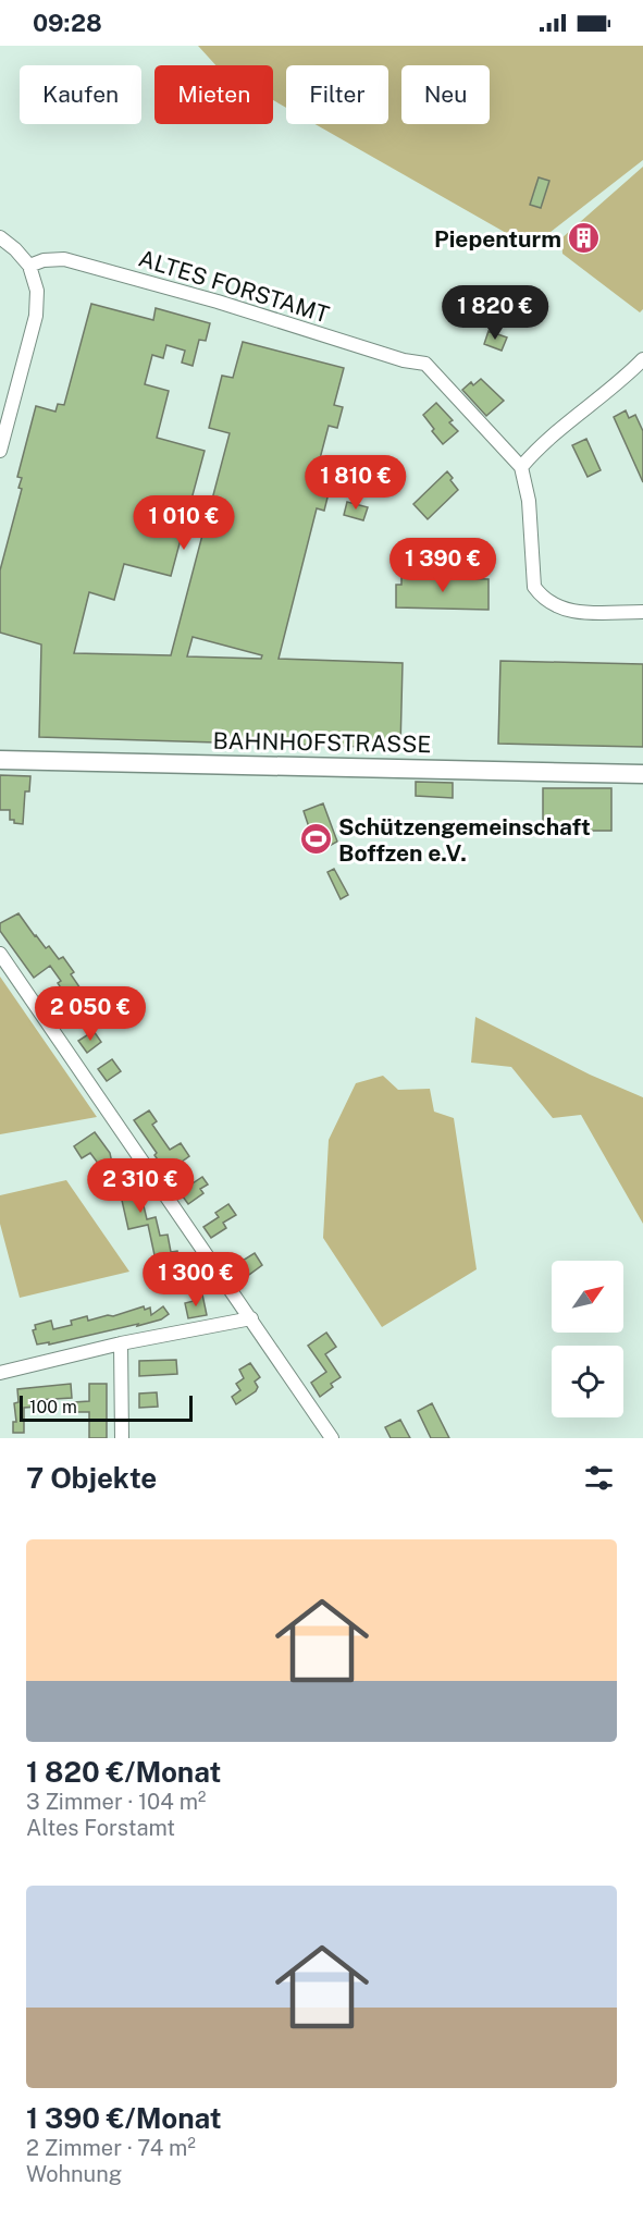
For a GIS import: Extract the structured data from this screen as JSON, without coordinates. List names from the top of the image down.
{
  "streets": {
    "main road": ["BAHNHOFSTRASSE"],
    "street": ["ALTES FORSTAMT"]
  },
  "places": {
    "building": ["Piepenturm"],
    "sports": ["Schützengemeinschaft Boffzen e.V."]
  },
  "scale_bar": "100 m",
  "north": "top right",
  "page": {
    "status": "09:28",
    "chip": [
      "Kaufen",
      "Mieten",
      "Filter",
      "Neu"
    ],
    "price": [
      "1 820 €",
      "1 810 €",
      "1 010 €",
      "1 390 €",
      "2 050 €",
      "2 310 €",
      "1 300 €"
    ],
    "scale": "100 m",
    "heading": "7 Objekte",
    "list": [
      {
        "name": "1 820 €/Monat",
        "note": "3 Zimmer · 104 m² · Altes Forstamt"
      },
      {
        "name": "1 390 €/Monat",
        "note": "2 Zimmer · 74 m² · Wohnung"
      }
    ]
  }
}
